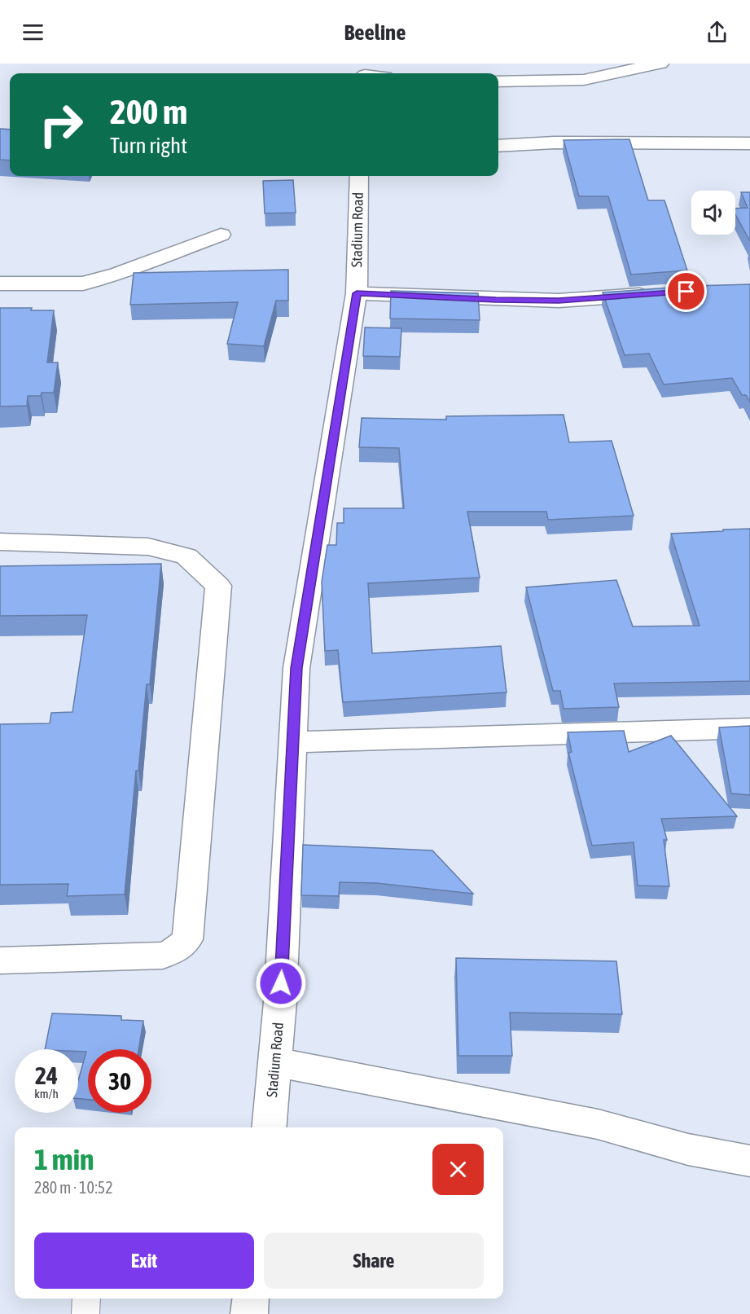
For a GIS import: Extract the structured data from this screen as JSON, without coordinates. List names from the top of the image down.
{
  "streets": {
    "street": ["Stadium Road"]
  },
  "page": {
    "header": "Beeline",
    "turn": ["200 m", "Turn right"],
    "speed": "24 km/h",
    "limit": "30",
    "heading": ["1 min", "280 m · 10:52"],
    "buttons": ["Exit", "Share"]
  }
}
